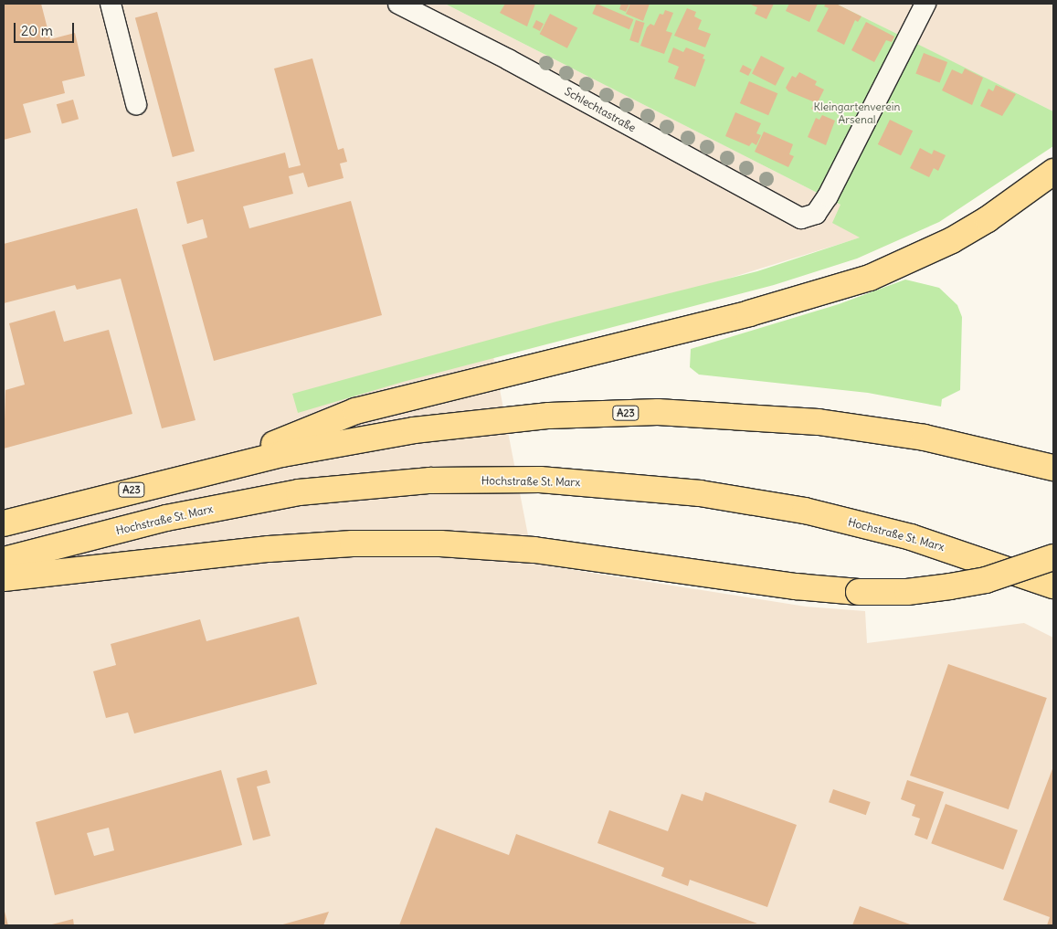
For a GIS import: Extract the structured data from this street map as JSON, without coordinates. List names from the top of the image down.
{
  "streets": {
    "highway": ["A23", "Hochstraße St. Marx"],
    "street": ["Schlechtastraße"]
  },
  "parks": ["Kleingartenverein Arsenal"],
  "scale_bar": "20 m"
}
